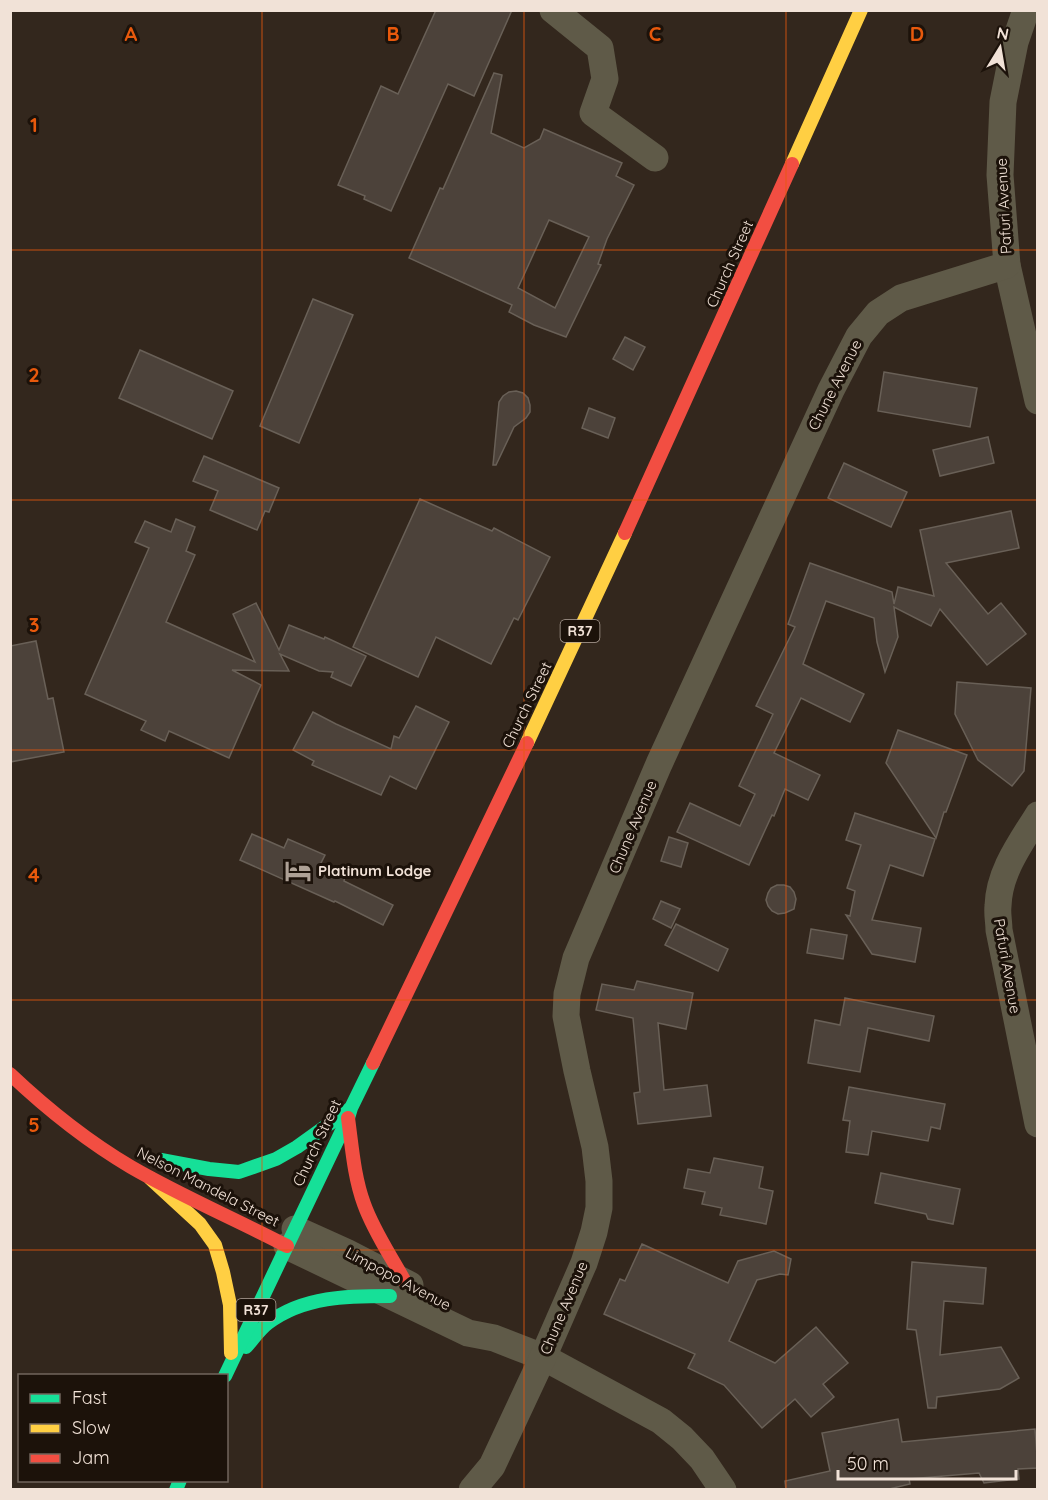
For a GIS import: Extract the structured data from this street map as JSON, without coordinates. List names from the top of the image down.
{
  "streets": {
    "main road": ["Church Street", "R37", "Nelson Mandela Street"],
    "street": ["Pafuri Avenue", "Chune Avenue", "Limpopo Avenue"]
  },
  "crossings": [
    ["Pafuri Avenue", "Chune Avenue"],
    ["Church Street", "Nelson Mandela Street"],
    ["Church Street", "Limpopo Avenue"],
    ["Chune Avenue", "Limpopo Avenue"],
    ["Nelson Mandela Street", "Limpopo Avenue"]
  ],
  "places": {
    "hotel": ["Platinum Lodge"]
  },
  "legend": ["Fast", "Slow", "Jam"],
  "scale_bar": "50 m",
  "north": "top",
  "grid": {
    "columns": [
      "A",
      "B",
      "C",
      "D"
    ],
    "rows": [
      "1",
      "2",
      "3",
      "4",
      "5"
    ]
  }
}
